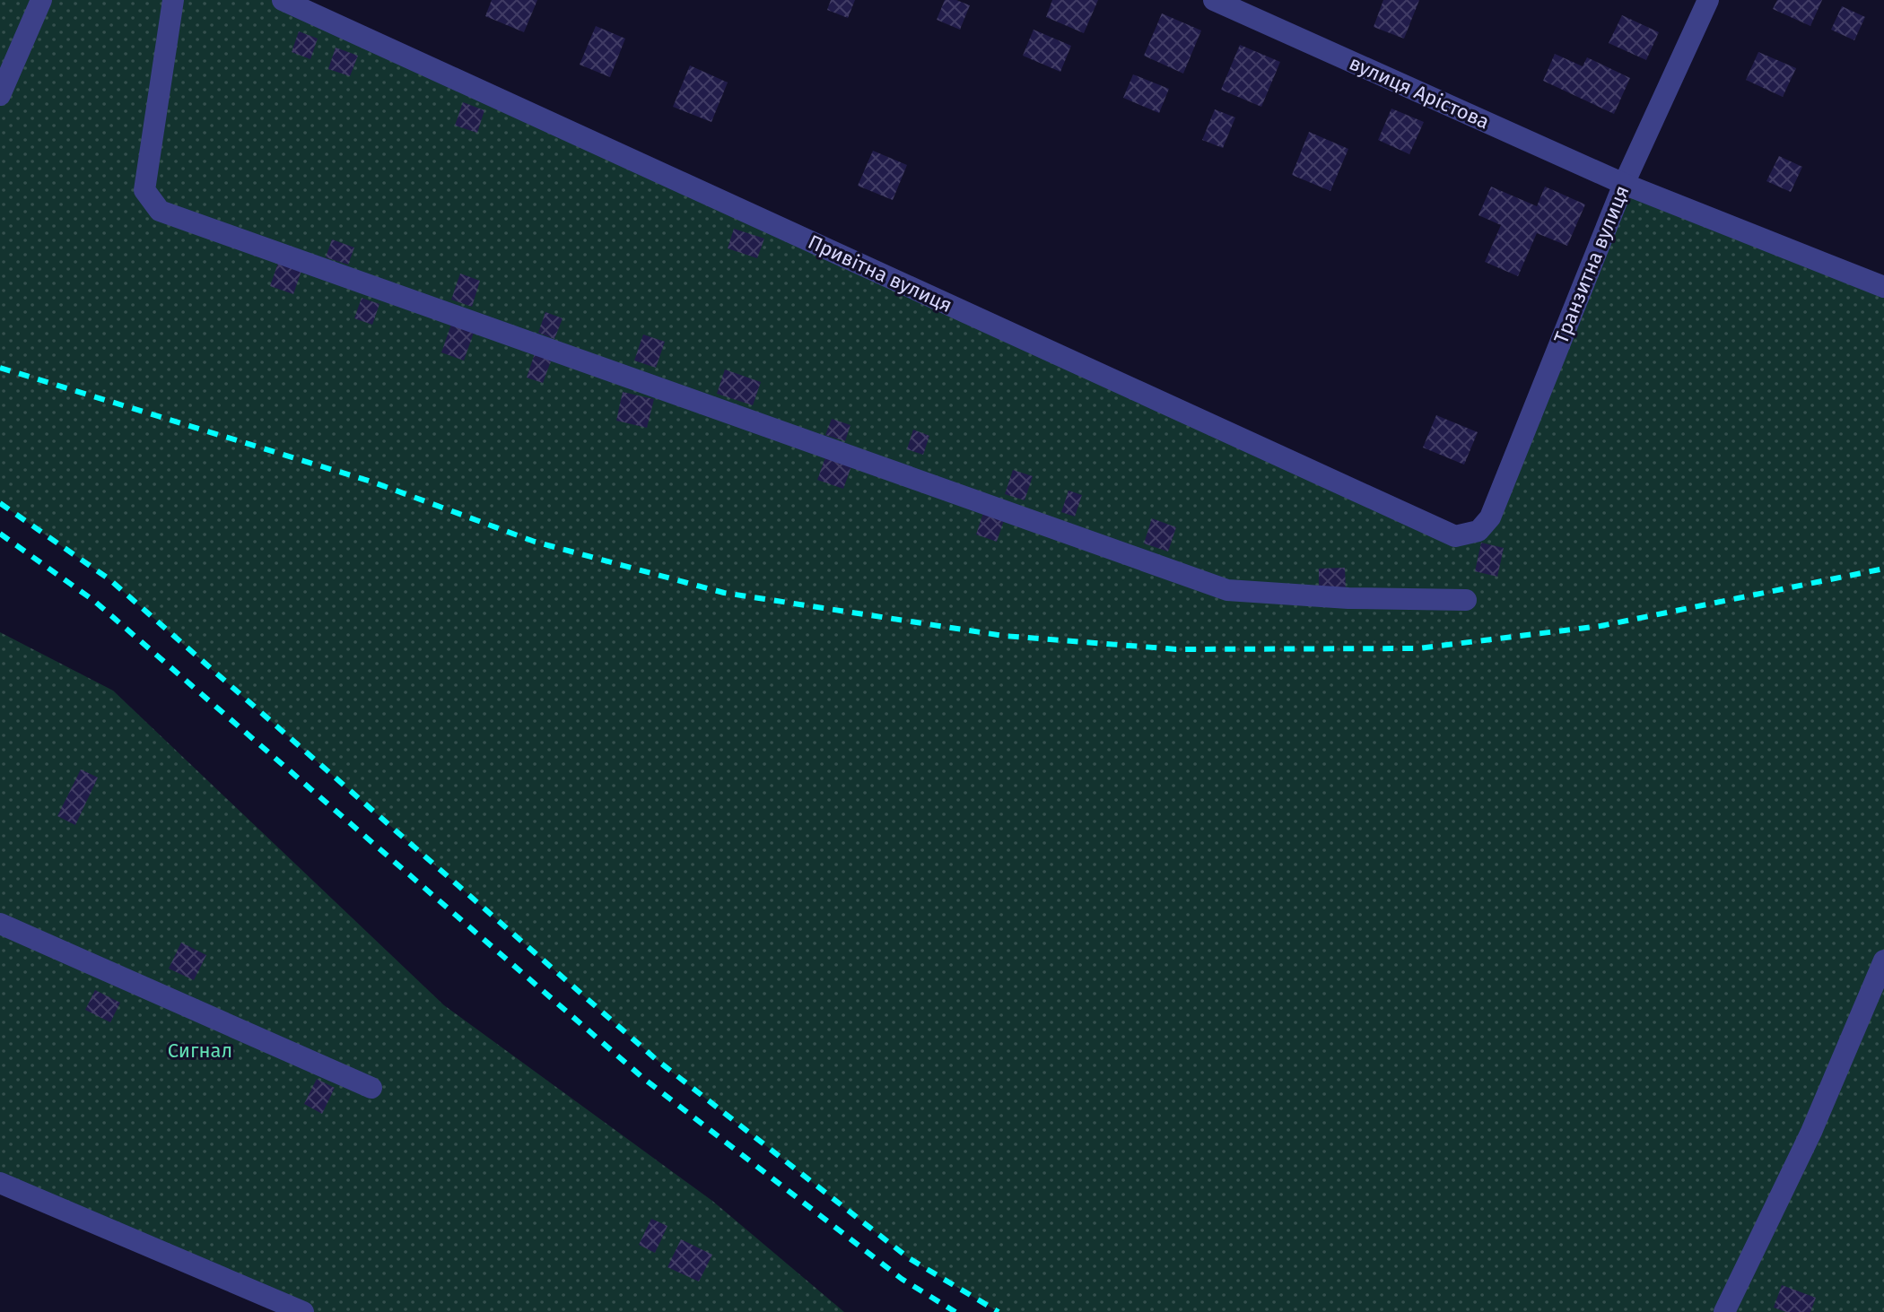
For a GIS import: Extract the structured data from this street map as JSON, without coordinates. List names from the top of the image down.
{
  "streets": {
    "street": ["вулиця Арістова", "Транзитна вулиця", "Привітна вулиця"]
  },
  "crossings": [
    ["вулиця Арістова", "Транзитна вулиця"],
    ["Транзитна вулиця", "Привітна вулиця"]
  ],
  "parks": ["Сигнал"]
}
